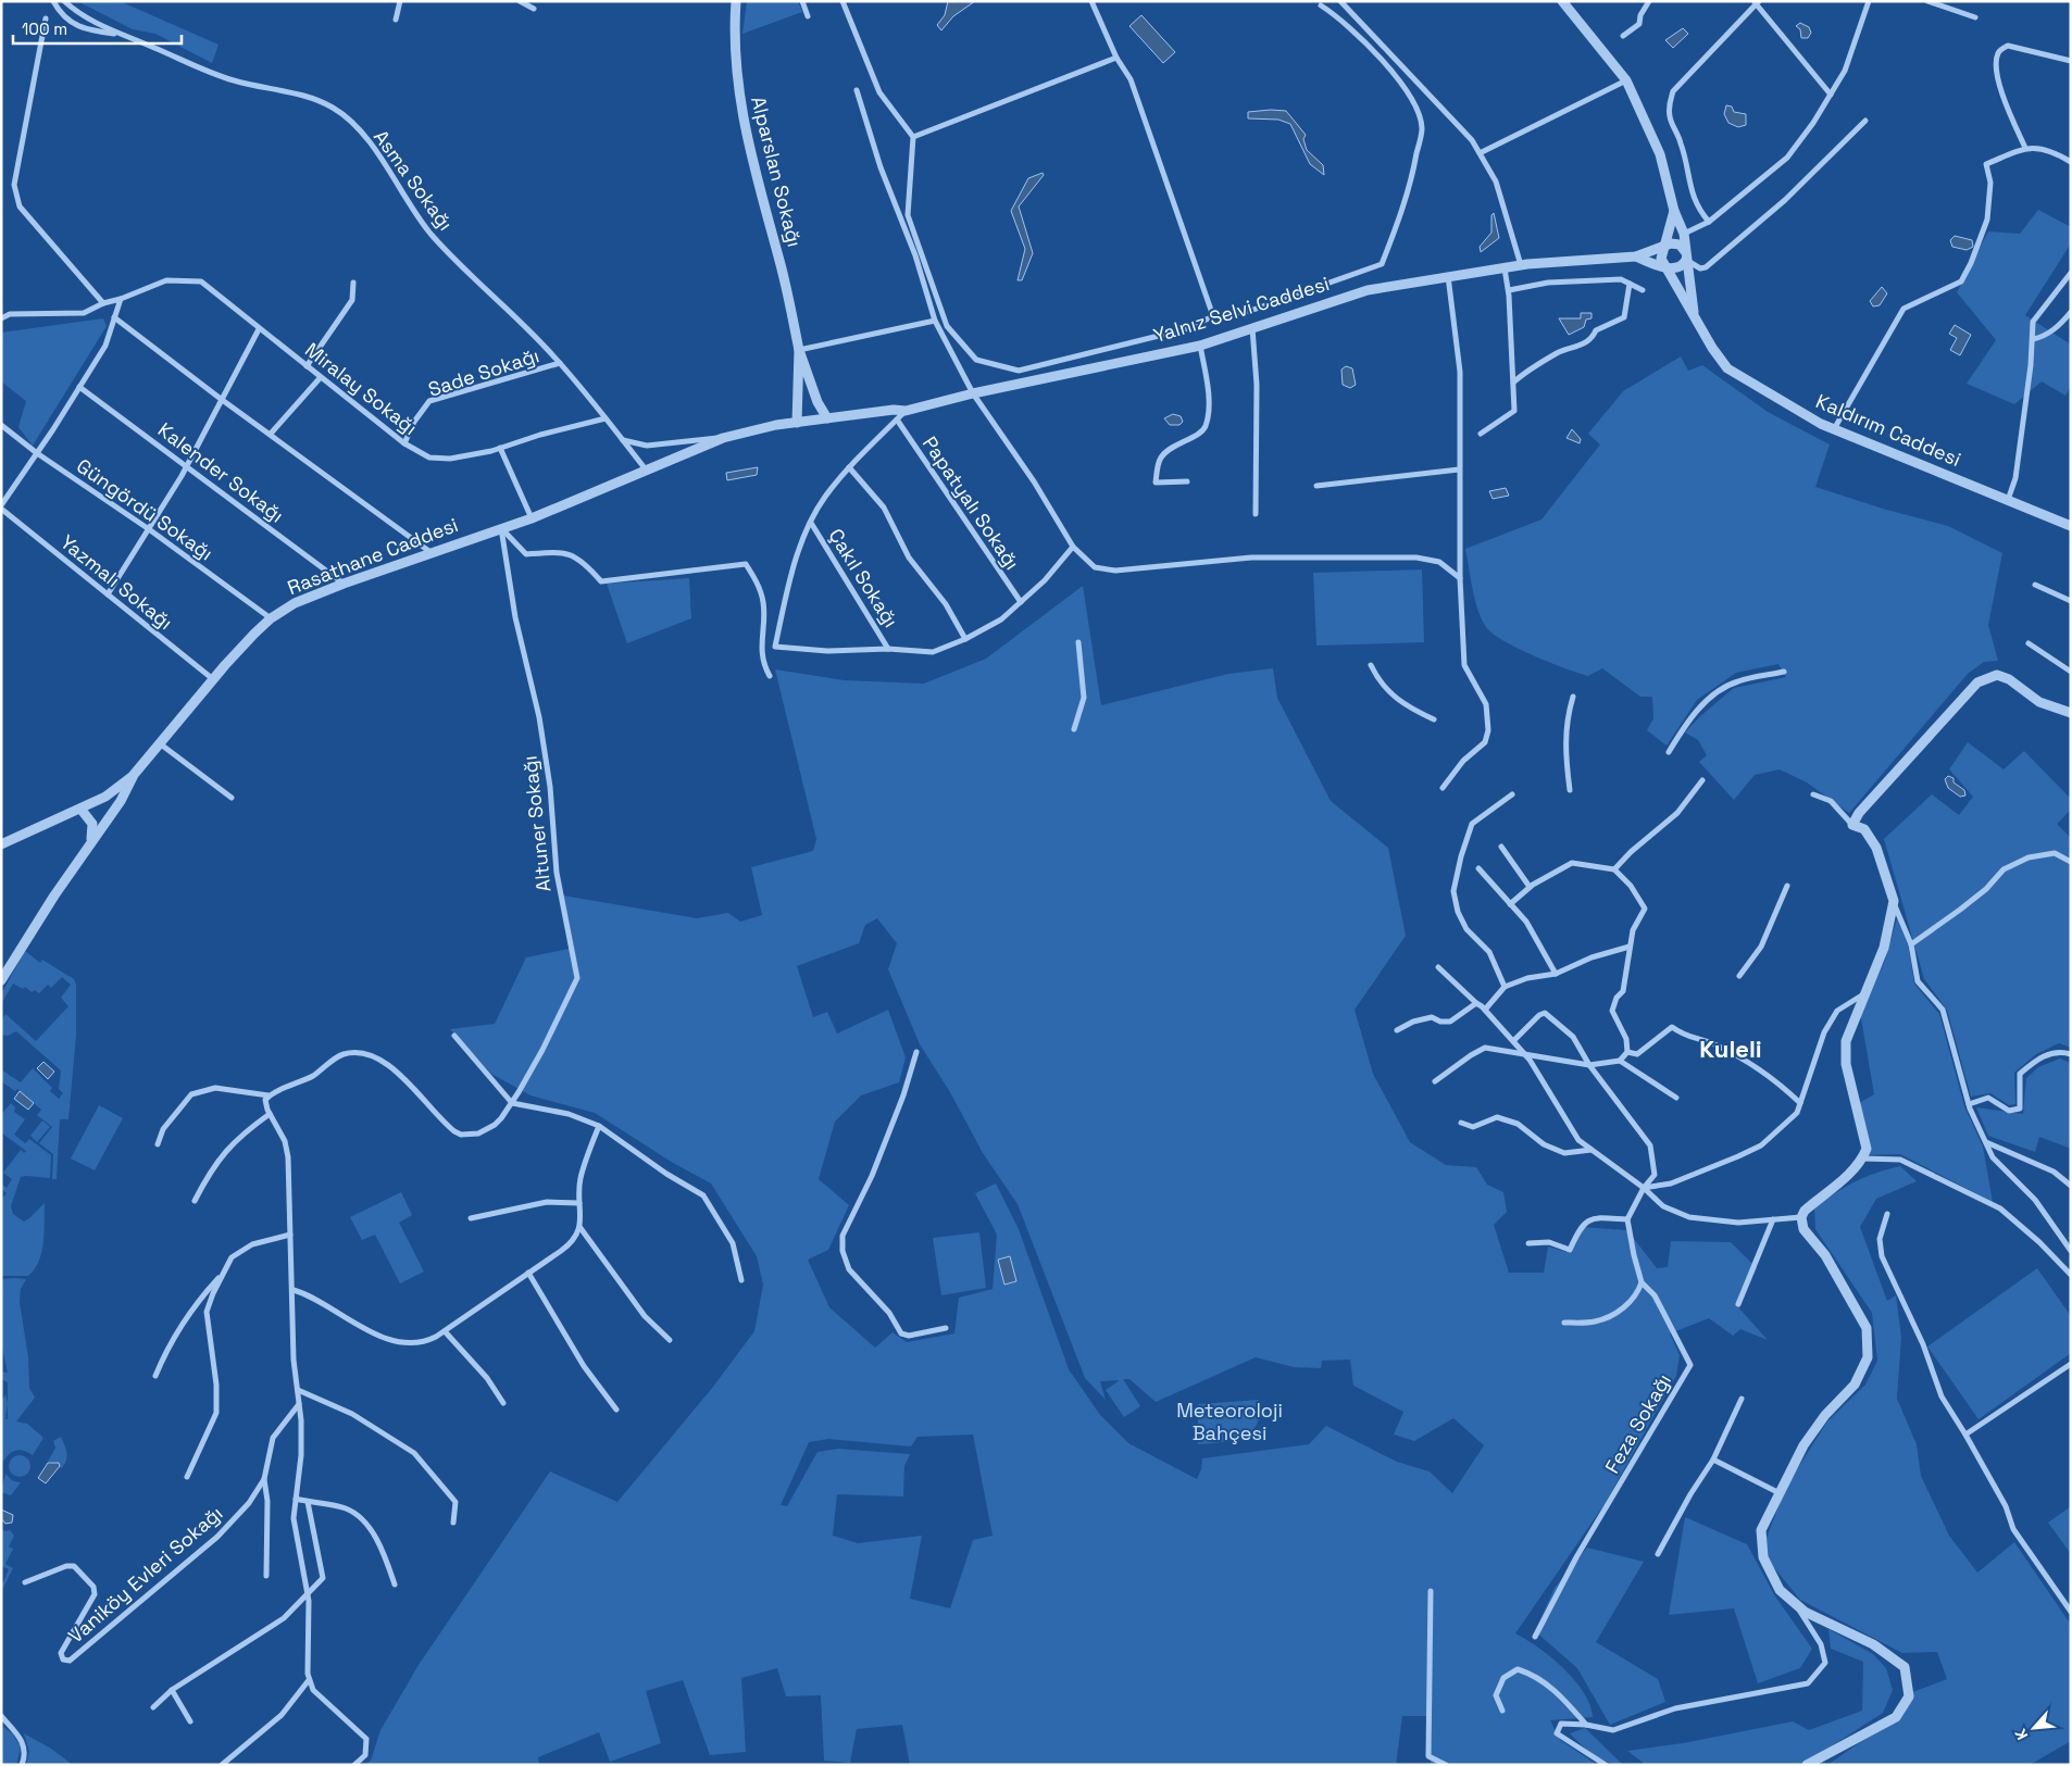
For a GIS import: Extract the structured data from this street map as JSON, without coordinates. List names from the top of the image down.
{
  "streets": {
    "street": [
      "Alparslan Sokağı",
      "Asma Sokağı",
      "Yalnız Selvi Caddesi",
      "Sade Sokağı",
      "Miralay Sokağı",
      "Kaldırım Caddesi",
      "Kalender Sokağı",
      "Papatyalı Sokağı",
      "Güngördü Sokağı",
      "Rasathane Caddesi",
      "Çakıl Sokağı",
      "Yazmalı Sokağı",
      "Altuner Sokağı",
      "Feza Sokağı",
      "Vaniköy Evleri Sokağı"
    ]
  },
  "crossings": [
    ["Alparslan Sokağı", "Yalnız Selvi Caddesi"],
    ["Alparslan Sokağı", "Rasathane Caddesi"],
    ["Asma Sokağı", "Sade Sokağı"],
    ["Asma Sokağı", "Miralay Sokağı"],
    ["Asma Sokağı", "Rasathane Caddesi"],
    ["Yalnız Selvi Caddesi", "Rasathane Caddesi"],
    ["Sade Sokağı", "Miralay Sokağı"],
    ["Kalender Sokağı", "Rasathane Caddesi"],
    ["Güngördü Sokağı", "Rasathane Caddesi"],
    ["Rasathane Caddesi", "Yazmalı Sokağı"],
    ["Rasathane Caddesi", "Altuner Sokağı"]
  ],
  "districts": ["Kuleli"],
  "parks": ["Meteoroloji Bahçesi"],
  "scale_bar": "100 m",
  "north": "bottom left"
}
